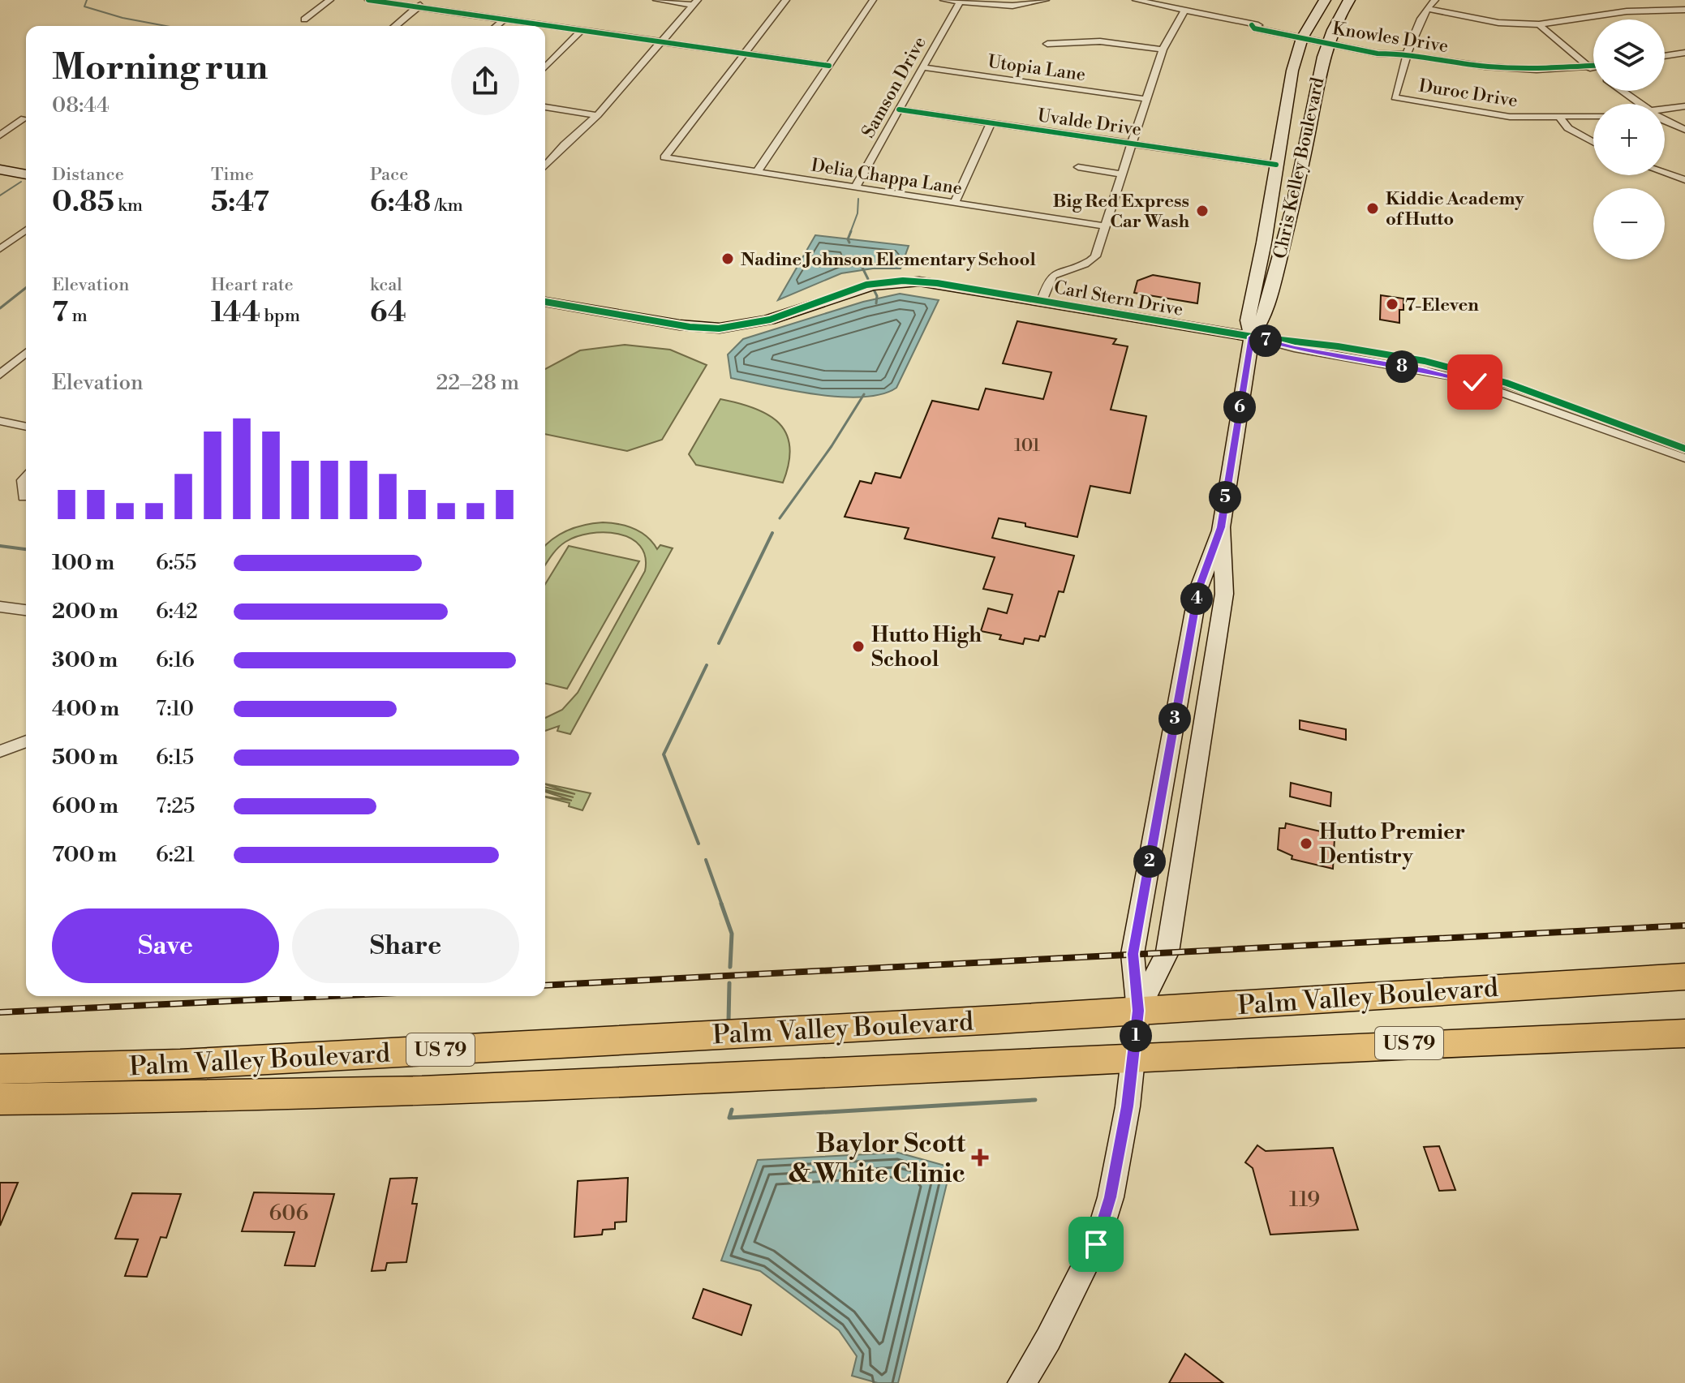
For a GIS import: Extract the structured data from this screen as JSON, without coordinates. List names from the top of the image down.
{
  "streets": {
    "highway": ["Palm Valley Boulevard", "US 79"],
    "main road": ["Chris Kelley Boulevard", "Carl Stern Drive"],
    "street": [
      "Knowles Drive",
      "Utopia Lane",
      "Samson Drive",
      "Duroc Drive",
      "Uvalde Drive",
      "Delia Chappa Lane"
    ]
  },
  "crossings": [
    ["Knowles Drive", "Duroc Drive"],
    ["Knowles Drive", "Chris Kelley Boulevard"],
    ["Utopia Lane", "Samson Drive"],
    ["Samson Drive", "Uvalde Drive"],
    ["Samson Drive", "Delia Chappa Lane"],
    ["Uvalde Drive", "Chris Kelley Boulevard"],
    ["Chris Kelley Boulevard", "Carl Stern Drive"],
    ["Chris Kelley Boulevard", "Palm Valley Boulevard"]
  ],
  "places": {
    "other": [
      "Kiddie Academy of Hutto",
      "Big Red Express Car Wash",
      "Nadine Johnson Elementary School",
      "7-Eleven",
      "Hutto High School",
      "Hutto Premier Dentistry"
    ],
    "health": ["Baylor Scott & White Clinic"]
  },
  "house_numbers": ["101", "119", "606"],
  "page": {
    "map_buttons": ["+", "−"],
    "heading": ["Morning run", "08:44"],
    "stats": [
      ["Distance", "0.85 km"],
      ["Time", "5:47"],
      ["Pace", "6:48 /km"],
      ["Elevation", "7 m"],
      ["Heart rate", "144 bpm"],
      ["kcal", "64"]
    ],
    "pins": [
      "7",
      "8",
      "6",
      "5",
      "4",
      "3",
      "2",
      "1"
    ],
    "chart": ["Elevation", "22–28 m"],
    "list": [
      {
        "name": "100 m",
        "note": "6:55"
      },
      {
        "name": "200 m",
        "note": "6:42"
      },
      {
        "name": "300 m",
        "note": "6:16"
      },
      {
        "name": "400 m",
        "note": "7:10"
      },
      {
        "name": "500 m",
        "note": "6:15"
      },
      {
        "name": "600 m",
        "note": "7:25"
      },
      {
        "name": "700 m",
        "note": "6:21"
      }
    ],
    "buttons": ["Save", "Share"]
  }
}
